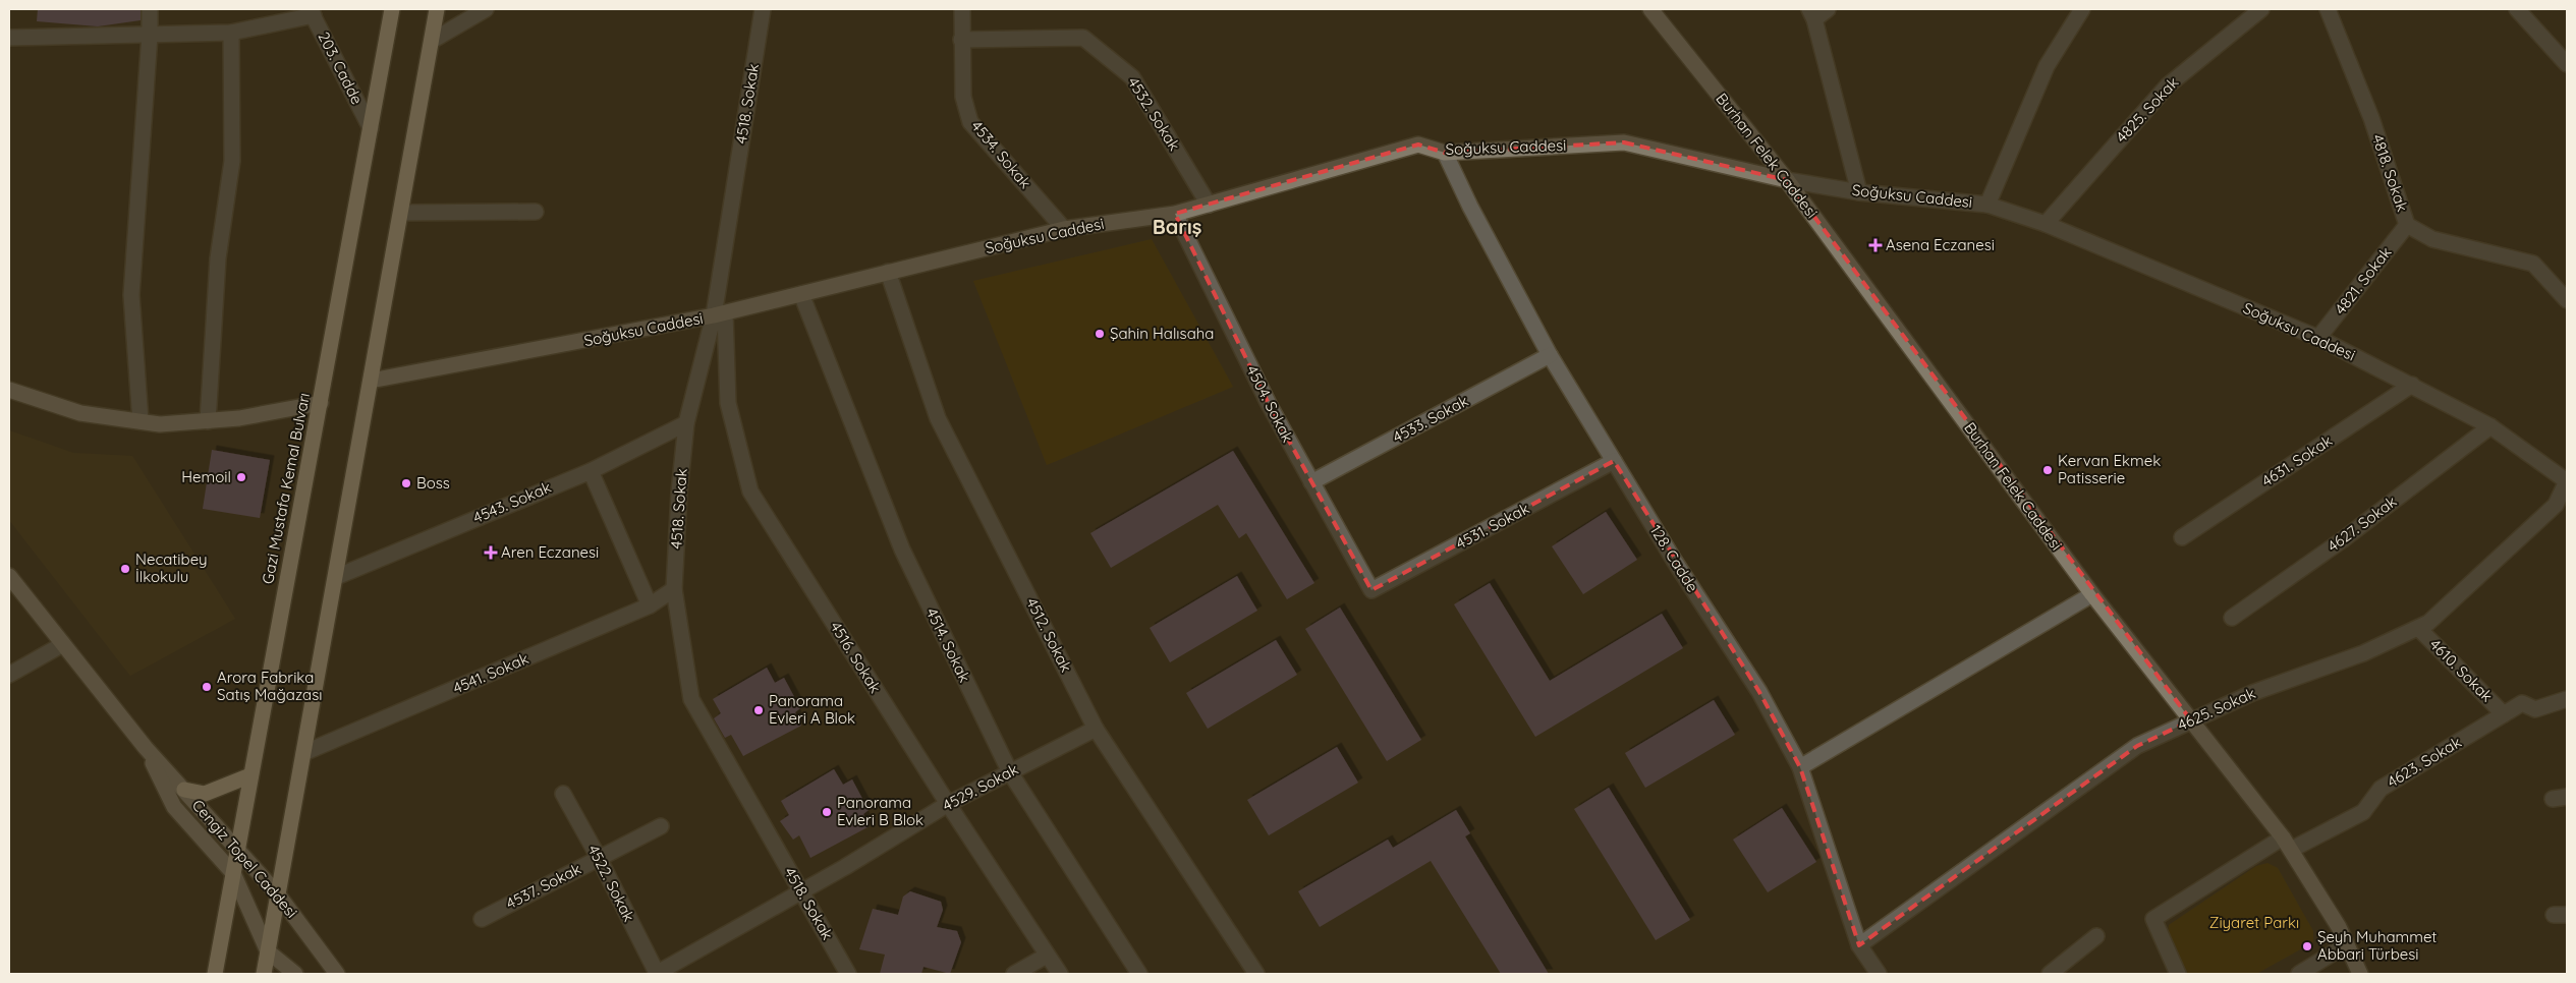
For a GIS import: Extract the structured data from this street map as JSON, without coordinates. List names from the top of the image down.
{
  "streets": {
    "highway": ["Gazi Mustafa Kemal Bulvarı"],
    "street": [
      "203. Cadde",
      "4518. Sokak",
      "4825. Sokak",
      "4532. Sokak",
      "Soğuksu Caddesi",
      "4534. Sokak",
      "Burhan Felek Caddesi",
      "4818. Sokak",
      "4821. Sokak",
      "4504. Sokak",
      "4533. Sokak",
      "4631. Sokak",
      "4543. Sokak",
      "4627. Sokak",
      "4531. Sokak",
      "128. Cadde",
      "4512. Sokak",
      "4514. Sokak",
      "4516. Sokak",
      "4610. Sokak",
      "4541. Sokak",
      "4625. Sokak",
      "4623. Sokak",
      "4529. Sokak",
      "Cengiz Topel Caddesi",
      "4522. Sokak",
      "4537. Sokak"
    ]
  },
  "crossings": [
    ["203. Cadde", "Gazi Mustafa Kemal Bulvarı"],
    ["4518. Sokak", "Soğuksu Caddesi"],
    ["4518. Sokak", "4543. Sokak"],
    ["4518. Sokak", "4516. Sokak"],
    ["4518. Sokak", "4541. Sokak"],
    ["4518. Sokak", "4529. Sokak"],
    ["4825. Sokak", "Soğuksu Caddesi"],
    ["4532. Sokak", "Soğuksu Caddesi"],
    ["4532. Sokak", "4534. Sokak"],
    ["Soğuksu Caddesi", "4534. Sokak"],
    ["Soğuksu Caddesi", "Burhan Felek Caddesi"],
    ["Soğuksu Caddesi", "4821. Sokak"],
    ["Soğuksu Caddesi", "4504. Sokak"],
    ["Soğuksu Caddesi", "4631. Sokak"],
    ["Soğuksu Caddesi", "4627. Sokak"],
    ["Soğuksu Caddesi", "128. Cadde"],
    ["Soğuksu Caddesi", "4512. Sokak"],
    ["Soğuksu Caddesi", "4514. Sokak"],
    ["Soğuksu Caddesi", "4516. Sokak"],
    ["Soğuksu Caddesi", "4625. Sokak"],
    ["Burhan Felek Caddesi", "4625. Sokak"],
    ["Burhan Felek Caddesi", "4623. Sokak"],
    ["4818. Sokak", "4821. Sokak"],
    ["4504. Sokak", "4533. Sokak"],
    ["4504. Sokak", "4531. Sokak"],
    ["4533. Sokak", "128. Cadde"],
    ["Gazi Mustafa Kemal Bulvarı", "Cengiz Topel Caddesi"],
    ["4531. Sokak", "128. Cadde"],
    ["128. Cadde", "4625. Sokak"],
    ["4512. Sokak", "4529. Sokak"],
    ["4514. Sokak", "4529. Sokak"],
    ["4516. Sokak", "4529. Sokak"],
    ["4610. Sokak", "4625. Sokak"],
    ["4610. Sokak", "4623. Sokak"],
    ["4529. Sokak", "4522. Sokak"],
    ["4522. Sokak", "4537. Sokak"]
  ],
  "districts": ["Barış"],
  "parks": ["Ziyaret Parkı"],
  "places": {
    "health": ["Asena Eczanesi", "Aren Eczanesi"],
    "other": [
      "Şahin Halısaha",
      "Kervan Ekmek Patisserie",
      "Hemoil",
      "Boss",
      "Necatibey İlkokulu",
      "Arora Fabrika Satış Mağazası",
      "Panorama Evleri A Blok",
      "Panorama Evleri B Blok",
      "Şeyh Muhammet Abbari Türbesi"
    ]
  }
}
